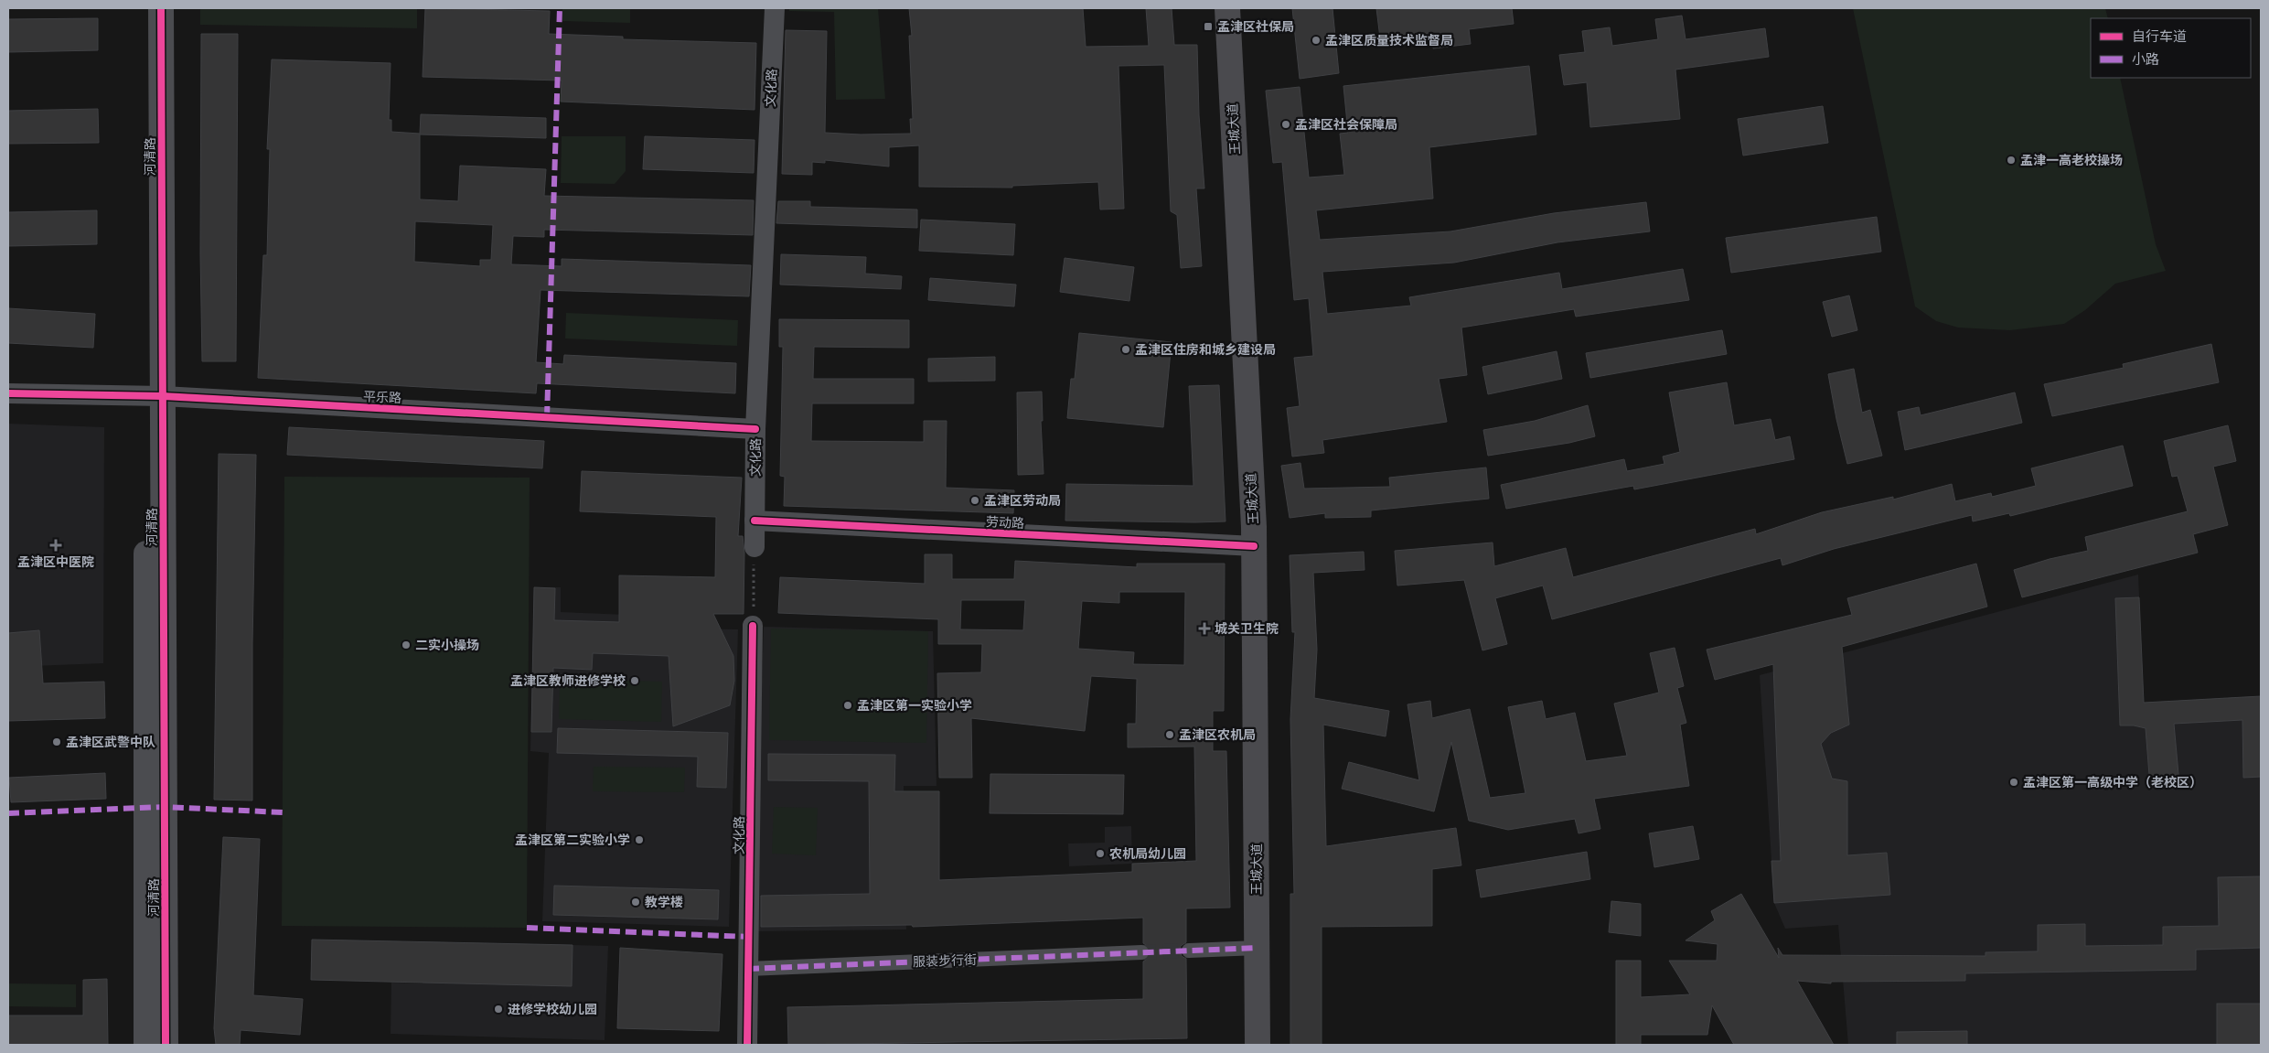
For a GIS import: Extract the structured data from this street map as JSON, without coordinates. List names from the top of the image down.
{
  "streets": {
    "main road": ["王城大道"],
    "street": [
      "文化路",
      "河清路",
      "平乐路",
      "劳动路",
      "服装步行街"
    ]
  },
  "crossings": [
    ["文化路", "平乐路"],
    ["文化路", "劳动路"],
    ["文化路", "服装步行街"],
    ["王城大道", "劳动路"],
    ["河清路", "平乐路"]
  ],
  "places": {
    "transit": ["孟津区社保局"],
    "other": [
      "孟津区质量技术监督局",
      "孟津区社会保障局",
      "孟津一高老校操场",
      "孟津区住房和城乡建设局",
      "孟津区劳动局",
      "二实小操场",
      "孟津区教师进修学校",
      "孟津区第一实验小学",
      "孟津区农机局",
      "孟津区武警中队",
      "孟津区第一高级中学（老校区）",
      "孟津区第二实验小学",
      "农机局幼儿园",
      "教学楼",
      "进修学校幼儿园"
    ],
    "health": ["孟津区中医院", "城关卫生院"]
  },
  "legend": ["自行车道", "小路"]
}
